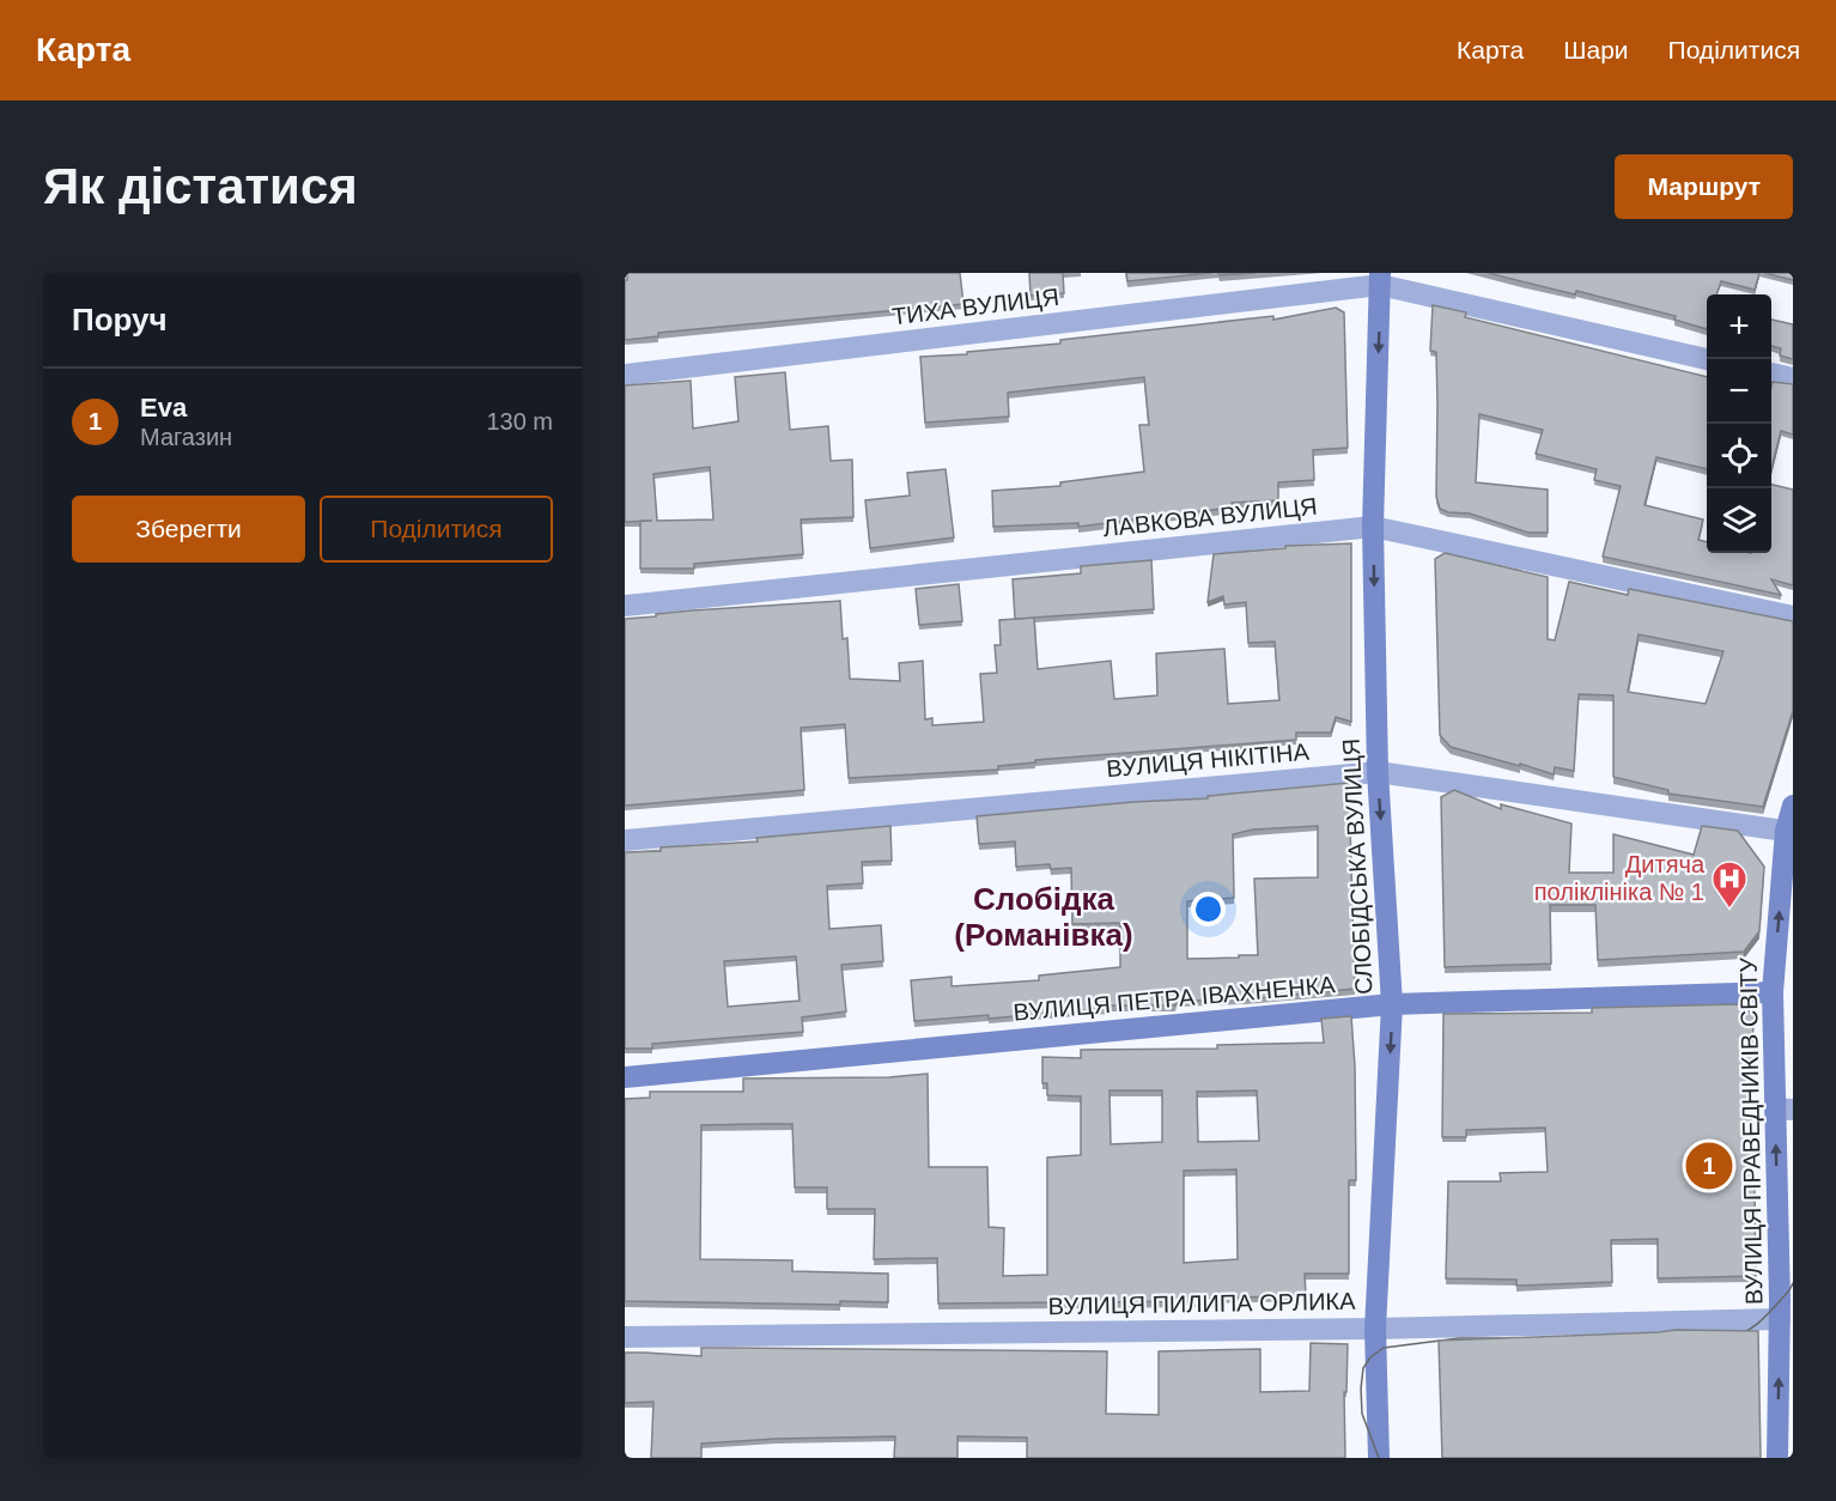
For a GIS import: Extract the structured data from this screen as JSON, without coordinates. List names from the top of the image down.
{
  "streets": {
    "main road": ["СЛОБІДСЬКА ВУЛИЦЯ", "ВУЛИЦЯ ПЕТРА ІВАХНЕНКА", "ВУЛИЦЯ ПРАВЕДНИКІВ СВІТУ"],
    "street": [
      "ТИХА ВУЛИЦЯ",
      "ЛАВКОВА ВУЛИЦЯ",
      "ВУЛИЦЯ НІКІТІНА",
      "ВУЛИЦЯ ПИЛИПА ОРЛИКА"
    ]
  },
  "crossings": [
    ["ТИХА ВУЛИЦЯ", "СЛОБІДСЬКА ВУЛИЦЯ"],
    ["ЛАВКОВА ВУЛИЦЯ", "СЛОБІДСЬКА ВУЛИЦЯ"],
    ["ВУЛИЦЯ НІКІТІНА", "СЛОБІДСЬКА ВУЛИЦЯ"],
    ["ВУЛИЦЯ НІКІТІНА", "ВУЛИЦЯ ПРАВЕДНИКІВ СВІТУ"],
    ["СЛОБІДСЬКА ВУЛИЦЯ", "ВУЛИЦЯ ПЕТРА ІВАХНЕНКА"],
    ["СЛОБІДСЬКА ВУЛИЦЯ", "ВУЛИЦЯ ПИЛИПА ОРЛИКА"],
    ["ВУЛИЦЯ ПЕТРА ІВАХНЕНКА", "ВУЛИЦЯ ПРАВЕДНИКІВ СВІТУ"],
    ["ВУЛИЦЯ ПРАВЕДНИКІВ СВІТУ", "ВУЛИЦЯ ПИЛИПА ОРЛИКА"]
  ],
  "one_way": ["СЛОБІДСЬКА ВУЛИЦЯ", "ВУЛИЦЯ ПРАВЕДНИКІВ СВІТУ"],
  "districts": ["Слобідка (Романівка)"],
  "places": {
    "hospital": ["Дитяча поліклініка № 1"]
  },
  "page": {
    "header": "Карта",
    "nav": ["Карта", "Шари", "Поділитися"],
    "buttons": [
      "Маршрут",
      ["Зберегти", "Поділитися"]
    ],
    "title": "Як дістатися",
    "heading": "Поруч",
    "map_buttons": ["+", "−"],
    "list": [
      {
        "mark": "1",
        "name": "Eva",
        "note": "Магазин",
        "value": "130 m"
      }
    ],
    "pins": "1"
  }
}
